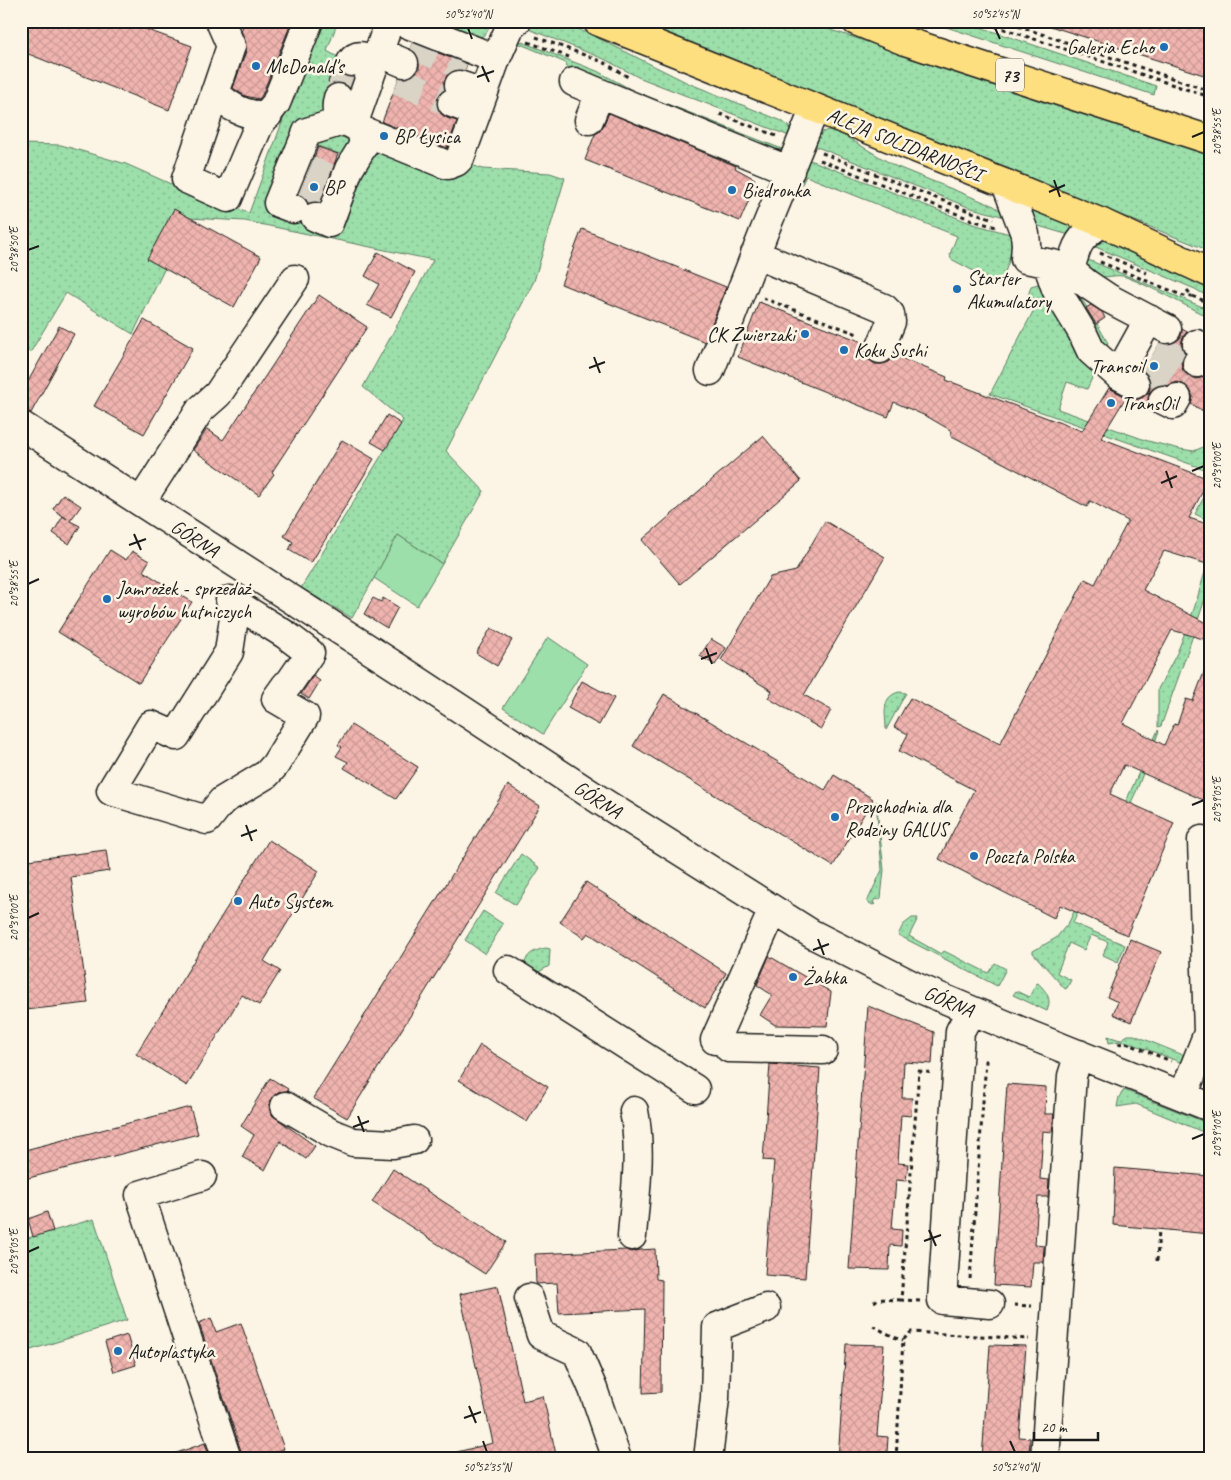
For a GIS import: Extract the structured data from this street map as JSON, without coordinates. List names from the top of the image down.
{
  "streets": {
    "main road": ["73", "ALEJA SOLIDARNOŚCI"],
    "street": ["GÓRNA"]
  },
  "places": [
    "Galeria Echo",
    "McDonald's",
    "BP Łysica",
    "BP",
    "Biedronka",
    "Starter Akumulatory",
    "CK Zwierzaki",
    "Koku Sushi",
    "Transoil",
    "TransOil",
    "Jamrożek - sprzedaż wyrobów hutniczych",
    "Przychodnia dla Rodziny GALUS",
    "Poczta Polska",
    "Auto System",
    "Żabka",
    "Autoplastyka"
  ],
  "scale_bar": "20 m",
  "coordinates": [
    "50°52'40\"N",
    "50°52'45\"N",
    "20°38'55\"E",
    "20°38'50\"E",
    "20°39'00\"E",
    "20°39'05\"E",
    "20°39'10\"E",
    "50°52'35\"N"
  ]
}
